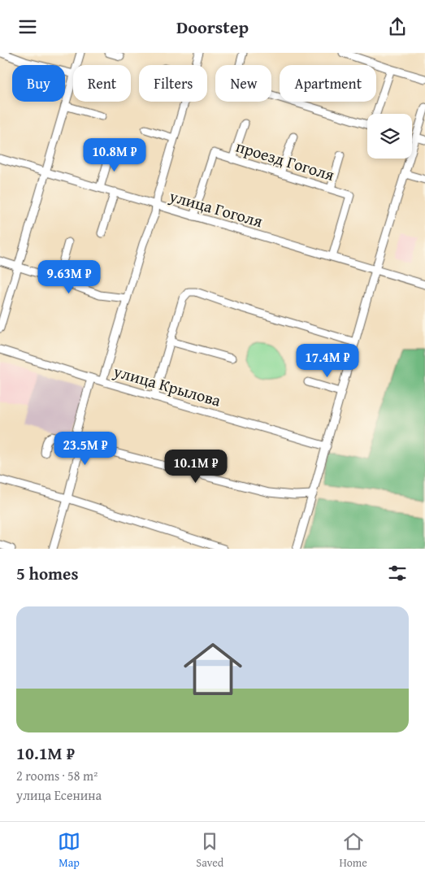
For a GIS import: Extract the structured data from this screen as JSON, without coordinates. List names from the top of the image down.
{
  "streets": {
    "street": ["проезд Гоголя", "улица Гоголя", "улица Крылова"]
  },
  "crossings": [
    ["проезд Гоголя", "улица Гоголя"]
  ],
  "page": {
    "header": "Doorstep",
    "chip": [
      "Buy",
      "Rent",
      "Filters",
      "New",
      "Apartment"
    ],
    "price": [
      "10.8M ₽",
      "9.63M ₽",
      "17.4M ₽",
      "23.5M ₽",
      "10.1M ₽"
    ],
    "heading": "5 homes",
    "list": [
      {
        "name": "10.1M ₽",
        "note": "2 rooms · 58 m² · улица Есенина"
      }
    ],
    "tabs": ["Map", "Saved", "Home"]
  }
}
